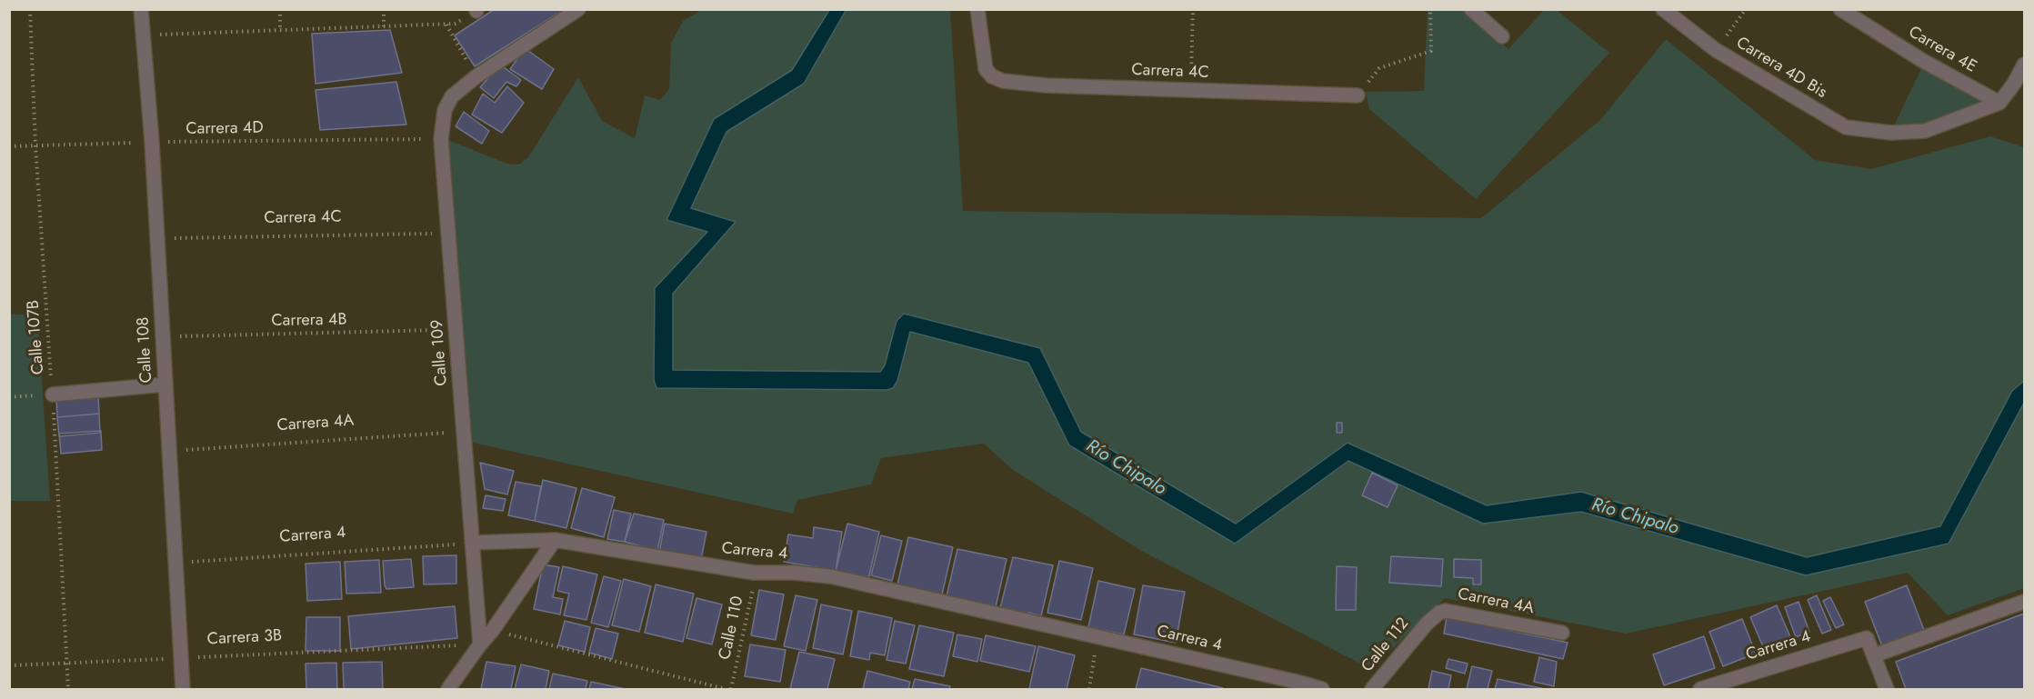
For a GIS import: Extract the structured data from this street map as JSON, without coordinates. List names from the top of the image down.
{
  "streets": {
    "street": [
      "Carrera 4E",
      "Carrera 4D Bis",
      "Carrera 4C",
      "Calle 108",
      "Calle 109",
      "Carrera 4A",
      "Carrera 4",
      "Calle 112"
    ],
    "path": [
      "Carrera 4D",
      "Carrera 4B",
      "Calle 107B",
      "Calle 110",
      "Carrera 3B"
    ]
  },
  "crossings": [
    ["Carrera 4E", "Carrera 4D Bis"],
    ["Carrera 4C", "Calle 108"],
    ["Carrera 4C", "Calle 109"],
    ["Carrera 4D", "Calle 107B"],
    ["Carrera 4D", "Calle 108"],
    ["Carrera 4D", "Calle 109"],
    ["Carrera 4B", "Calle 108"],
    ["Carrera 4B", "Calle 109"],
    ["Calle 107B", "Carrera 3B"],
    ["Calle 108", "Carrera 4A"],
    ["Calle 108", "Carrera 4"],
    ["Calle 108", "Carrera 3B"],
    ["Calle 109", "Carrera 4A"],
    ["Calle 109", "Carrera 4"],
    ["Calle 109", "Carrera 3B"],
    ["Carrera 4A", "Calle 112"],
    ["Carrera 4", "Calle 110"]
  ],
  "water": ["Río Chipalo"]
}
